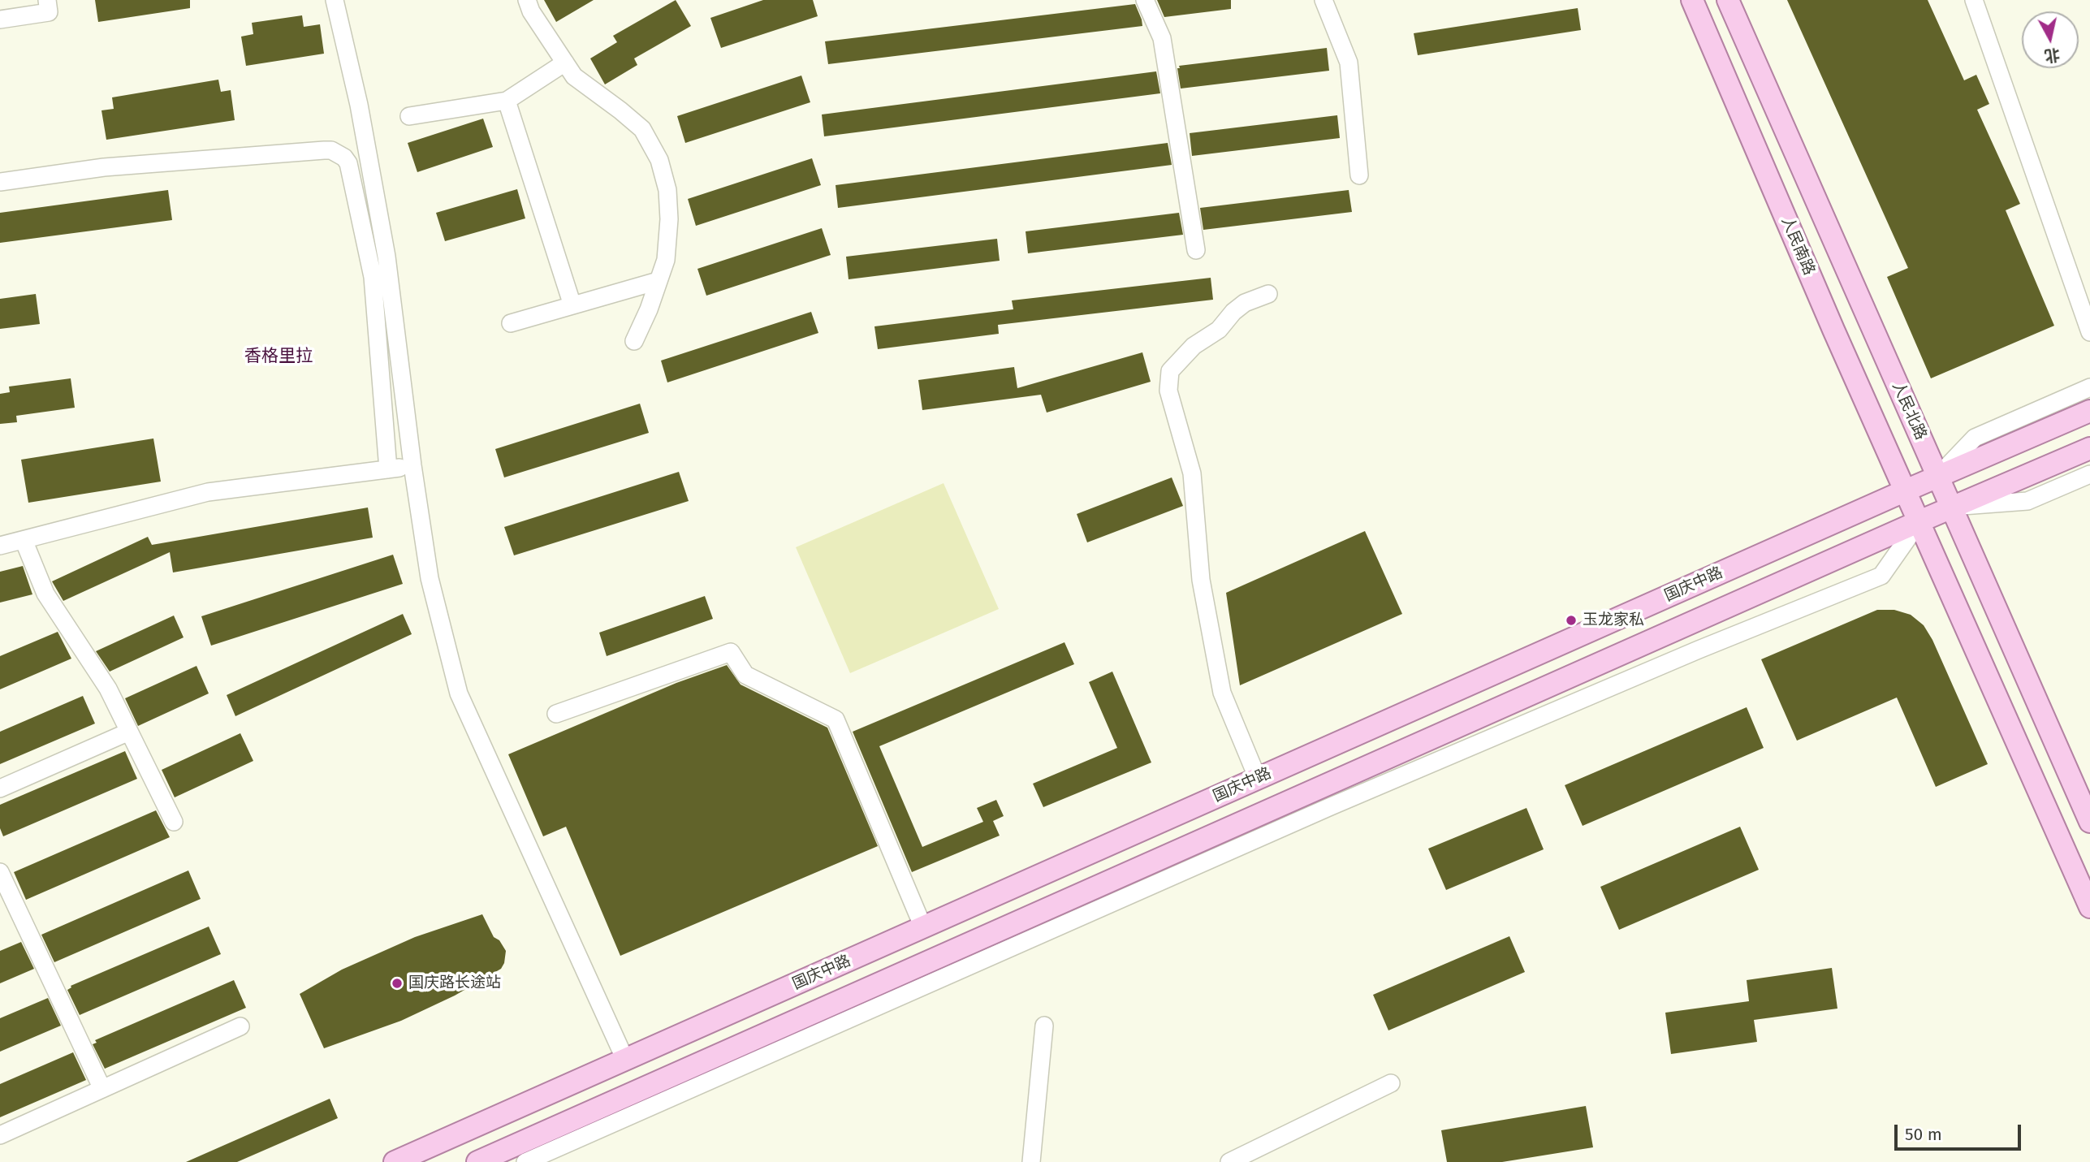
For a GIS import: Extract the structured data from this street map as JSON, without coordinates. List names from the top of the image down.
{
  "streets": {
    "main road": ["人民南路", "人民北路", "国庆中路"]
  },
  "crossings": [
    ["人民南路", "国庆中路"],
    ["人民北路", "国庆中路"]
  ],
  "districts": ["香格里拉"],
  "places": ["玉龙家私", "国庆路长途站"],
  "scale_bar": "50 m",
  "north": "bottom"
}
